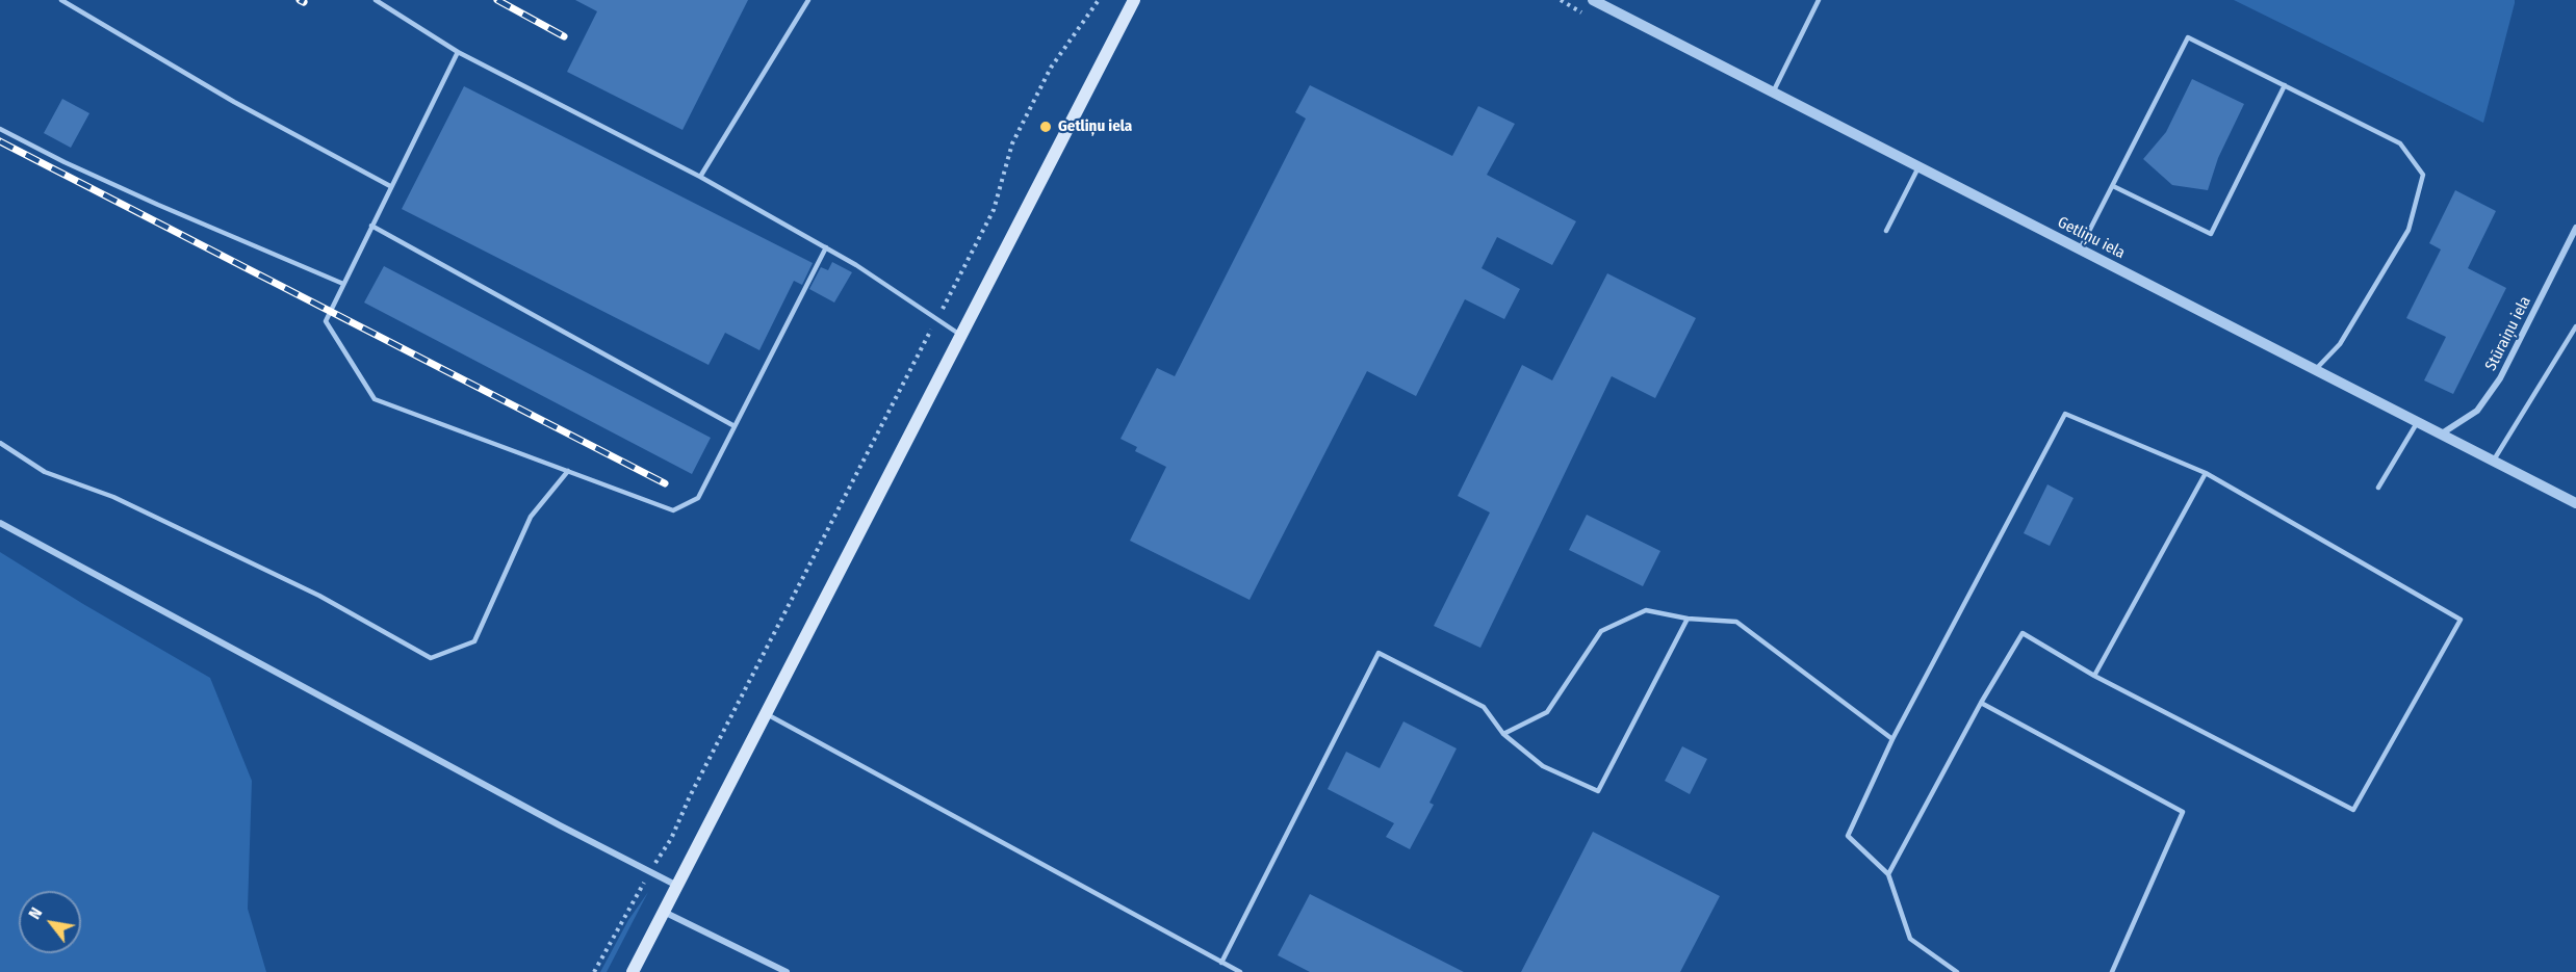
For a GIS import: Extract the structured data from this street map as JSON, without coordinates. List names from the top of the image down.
{
  "streets": {
    "street": ["Getliņu iela", "Stūraiņu iela"]
  },
  "crossings": [
    ["Getliņu iela", "Stūraiņu iela"]
  ],
  "places": ["Getliņu iela"],
  "north": "top left"
}
